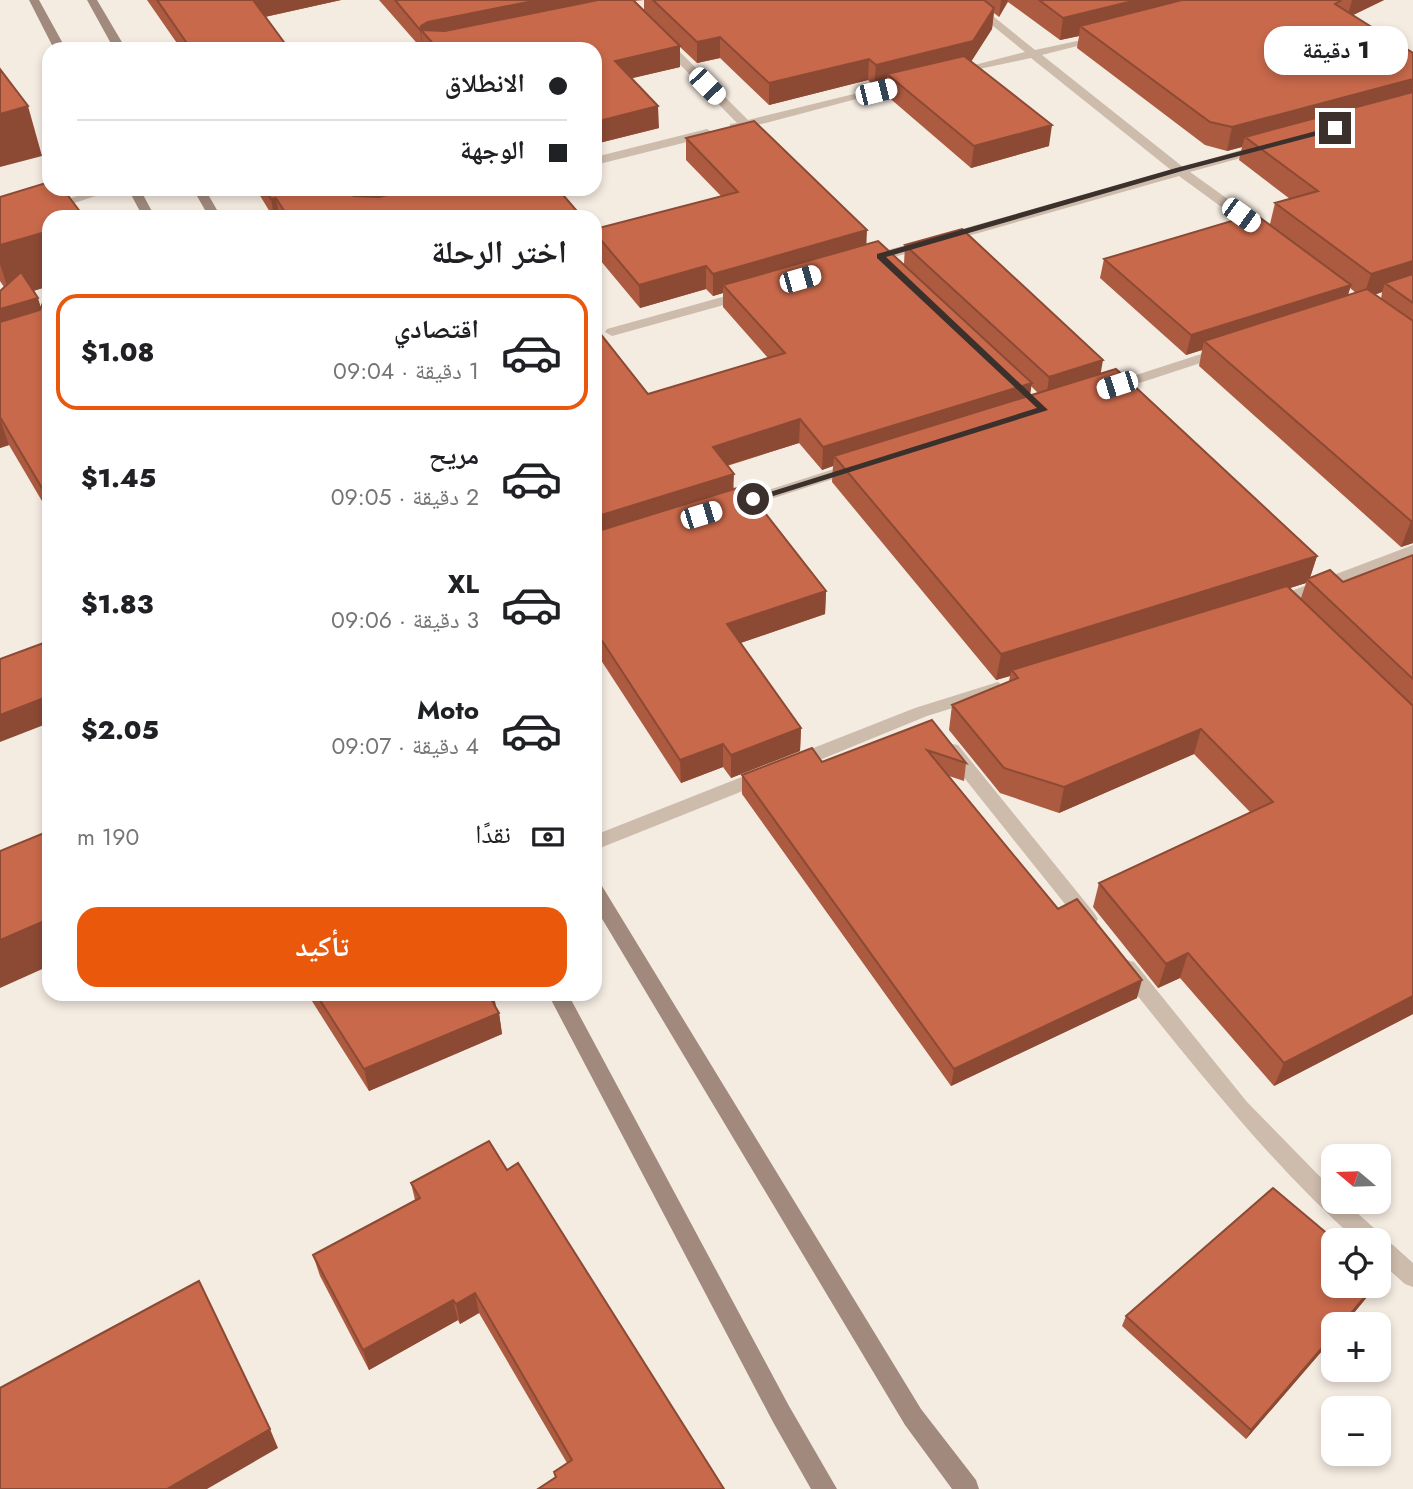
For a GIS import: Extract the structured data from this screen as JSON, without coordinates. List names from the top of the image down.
{
  "north": "left",
  "page": {
    "bubble": "1 دقيقة",
    "banner": ["الانطلاق", "الوجهة"],
    "heading": "اختر الرحلة",
    "list": [
      {
        "name": "اقتصادي",
        "note": "1 دقيقة · 09:04",
        "value": "$1.08"
      },
      {
        "name": "مريح",
        "note": "2 دقيقة · 09:05",
        "value": "$1.45"
      },
      {
        "name": "XL",
        "note": "3 دقيقة · 09:06",
        "value": "$1.83"
      },
      {
        "name": "Moto",
        "note": "4 دقيقة · 09:07",
        "value": "$2.05"
      }
    ],
    "pay": ["نقدًا", "190 m"],
    "buttons": "تأكيد",
    "map_buttons": ["+", "−"]
  }
}
